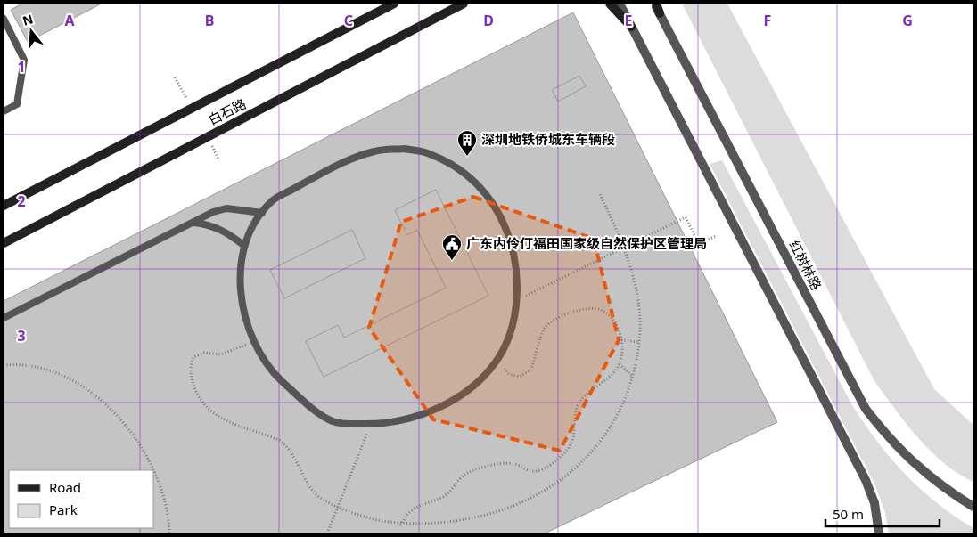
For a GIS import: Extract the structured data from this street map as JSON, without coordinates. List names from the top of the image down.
{
  "streets": {
    "main road": ["白石路"],
    "street": ["红树林路"]
  },
  "places": {
    "building": ["深圳地铁侨城东车辆段"],
    "public building": ["广东内伶仃福田国家级自然保护区管理局"]
  },
  "legend": ["Road", "Park"],
  "scale_bar": "50 m",
  "north": "top",
  "grid": {
    "columns": [
      "A",
      "B",
      "C",
      "D",
      "E",
      "F",
      "G"
    ],
    "rows": ["1", "2", "3"]
  }
}
